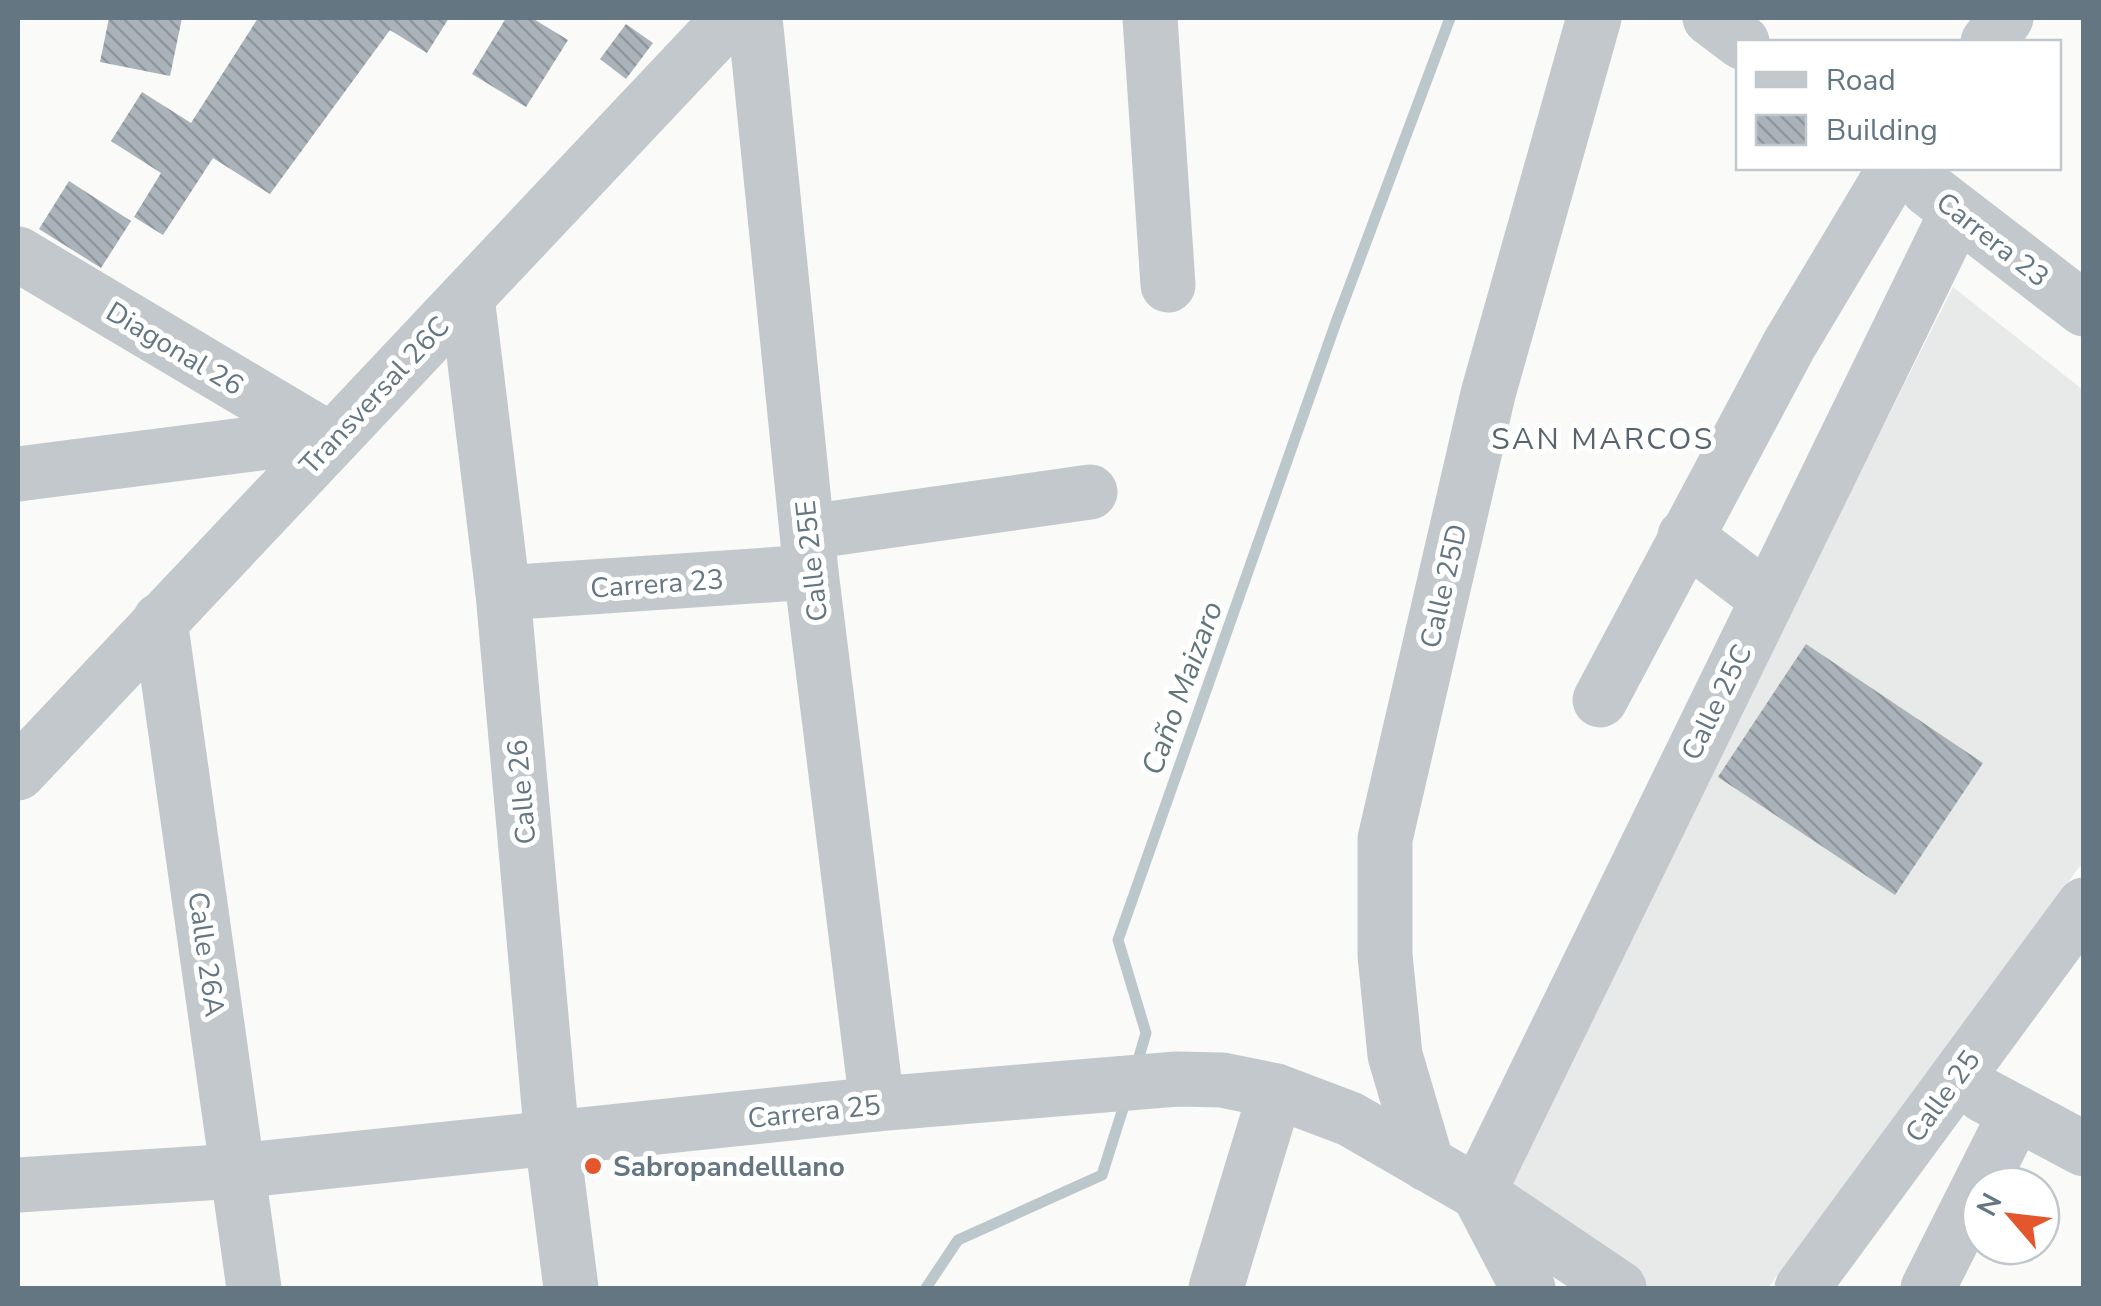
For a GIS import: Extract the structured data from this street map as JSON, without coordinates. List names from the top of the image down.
{
  "streets": {
    "street": [
      "Carrera 23",
      "Diagonal 26",
      "Transversal 26C",
      "Calle 25E",
      "Calle 25D",
      "Calle 25C",
      "Calle 26",
      "Calle 26A",
      "Calle 25",
      "Carrera 25"
    ]
  },
  "crossings": [
    ["Carrera 23", "Calle 25E"],
    ["Carrera 23", "Calle 25C"],
    ["Carrera 23", "Calle 26"],
    ["Diagonal 26", "Transversal 26C"],
    ["Transversal 26C", "Calle 26"],
    ["Transversal 26C", "Calle 26A"],
    ["Calle 25E", "Carrera 25"],
    ["Calle 25D", "Carrera 25"],
    ["Calle 25C", "Carrera 25"],
    ["Calle 26", "Carrera 25"],
    ["Calle 26A", "Carrera 25"]
  ],
  "districts": ["SAN MARCOS"],
  "water": ["Caño Maizaro"],
  "places": ["Sabropandelllano"],
  "legend": ["Road", "Building"],
  "north": "top left"
}
